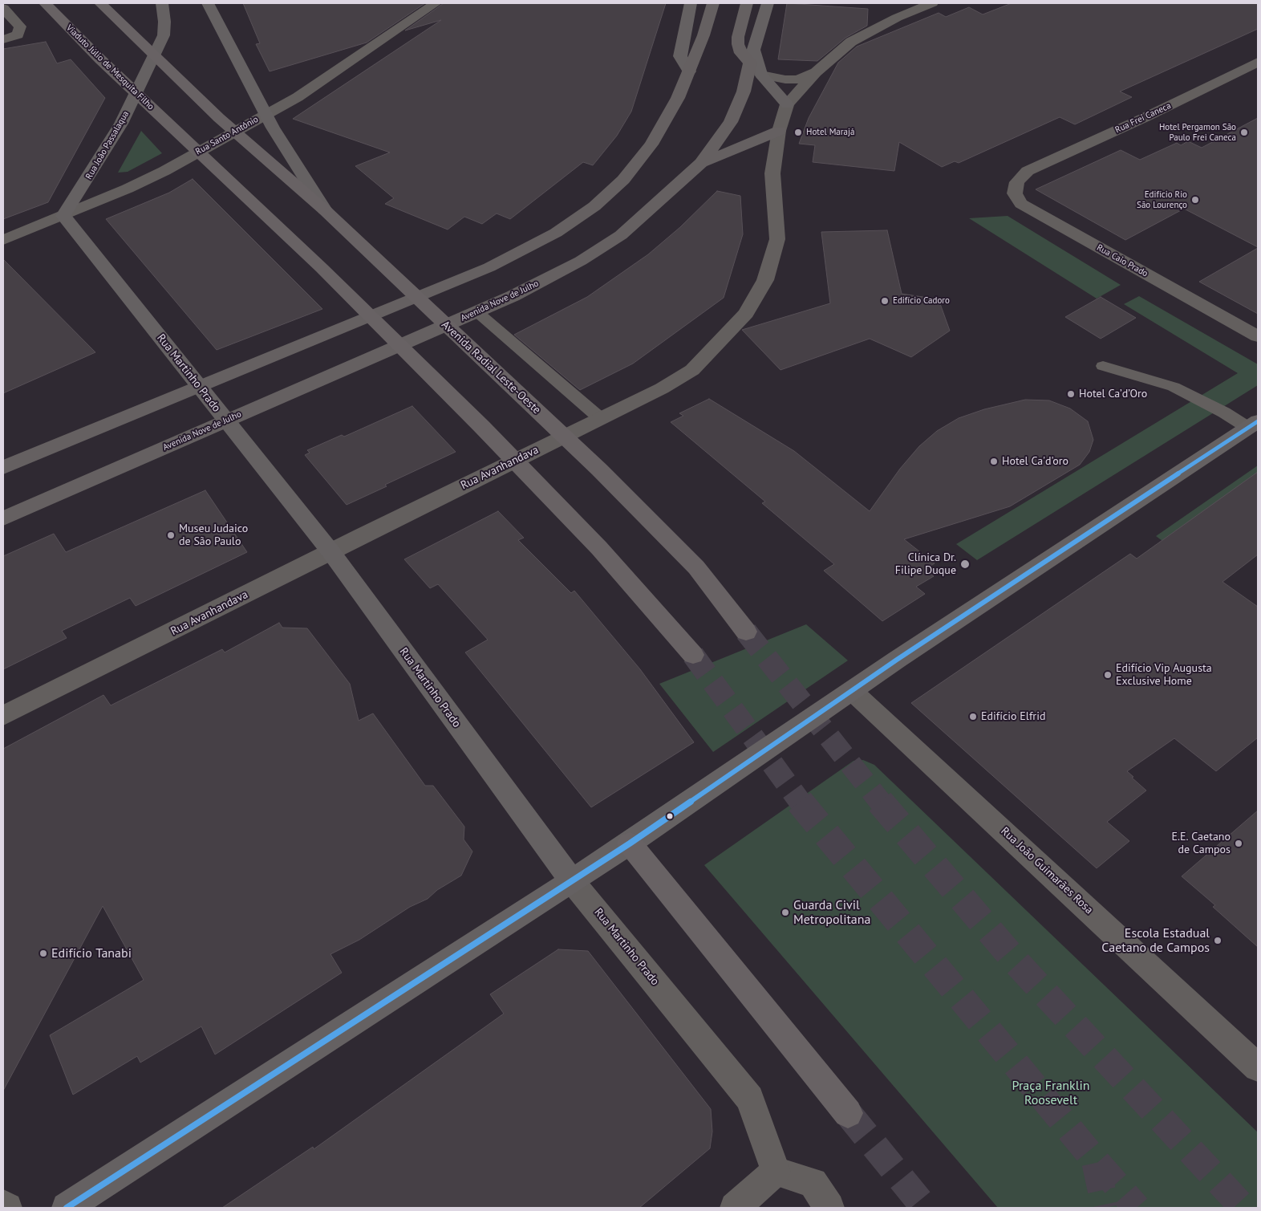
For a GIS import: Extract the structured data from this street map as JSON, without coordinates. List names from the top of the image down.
{
  "streets": {
    "highway": ["Viaduto Júlio de Mesquita Filho", "Avenida Radial Leste-Oeste"],
    "main road": ["Rua João Passalaqua", "Avenida Nove de Julho", "Rua Martinho Prado"],
    "street": [
      "Rua Frei Caneca",
      "Rua Santo Antônio",
      "Rua Caio Prado",
      "Rua Avanhandava",
      "Rua João Guimarães Rosa"
    ]
  },
  "crossings": [
    ["Rua Frei Caneca", "Rua Caio Prado"],
    ["Rua Santo Antônio", "Rua João Passalaqua"],
    ["Rua Santo Antônio", "Rua Martinho Prado"],
    ["Rua João Passalaqua", "Rua Martinho Prado"],
    ["Avenida Nove de Julho", "Rua Avanhandava"],
    ["Rua Martinho Prado", "Rua Avanhandava"]
  ],
  "parks": ["Praça Franklin Roosevelt"],
  "places": [
    "Hotel Marajá",
    "Hotel Pergamon São Paulo Frei Caneca",
    "Edifício Rio São Lourenço",
    "Edifício Cadoro",
    "Hotel Ca’d’Oro",
    "Hotel Ca'd'oro",
    "Museu Judaico de São Paulo",
    "Clínica Dr. Filipe Duque",
    "Edifício Vip Augusta Exclusive Home",
    "Edifício Elfrid",
    "E.E. Caetano de Campos",
    "Guarda Civil Metropolitana",
    "Escola Estadual Caetano de Campos",
    "Edifício Tanabi"
  ]
}
